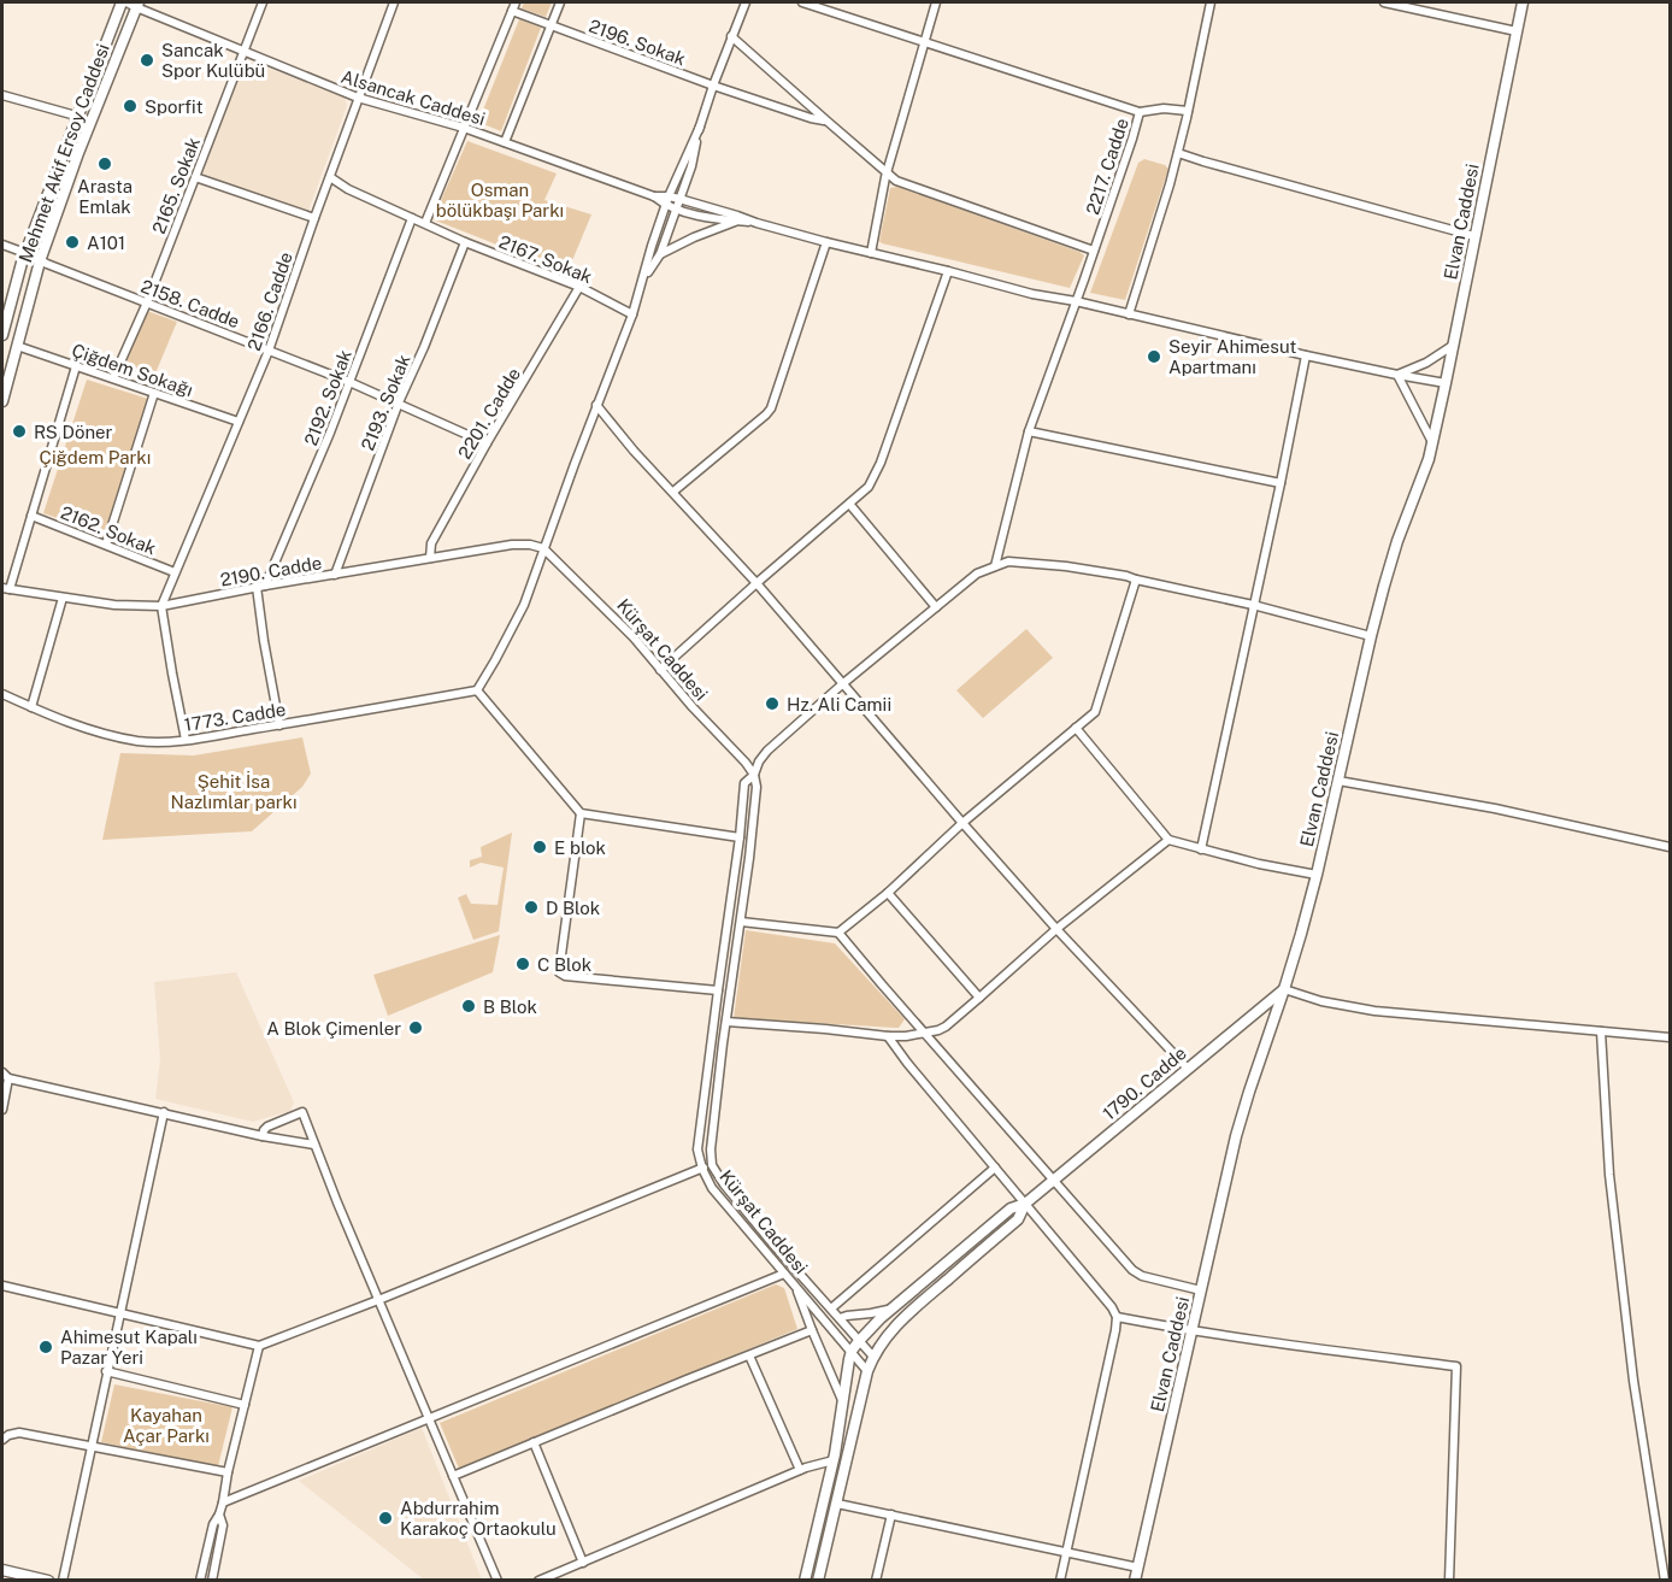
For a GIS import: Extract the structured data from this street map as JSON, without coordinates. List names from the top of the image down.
{
  "streets": {
    "street": [
      "2196. Sokak",
      "Alsancak Caddesi",
      "Mehmet Akif Ersoy Caddesi",
      "2217. Cadde",
      "2165. Sokak",
      "Elvan Caddesi",
      "2167. Sokak",
      "2166. Cadde",
      "2158. Cadde",
      "Çiğdem Sokağı",
      "2192. Sokak",
      "2193. Sokak",
      "2201. Cadde",
      "2162. Sokak",
      "2190. Cadde",
      "Kürşat Caddesi",
      "1773. Cadde",
      "1790. Cadde"
    ]
  },
  "crossings": [
    ["Alsancak Caddesi", "Mehmet Akif Ersoy Caddesi"],
    ["Alsancak Caddesi", "2165. Sokak"],
    ["Alsancak Caddesi", "2166. Cadde"],
    ["Mehmet Akif Ersoy Caddesi", "2158. Cadde"],
    ["Mehmet Akif Ersoy Caddesi", "Çiğdem Sokağı"],
    ["2165. Sokak", "2158. Cadde"],
    ["2165. Sokak", "Çiğdem Sokağı"],
    ["Elvan Caddesi", "1790. Cadde"],
    ["2167. Sokak", "2166. Cadde"],
    ["2167. Sokak", "2192. Sokak"],
    ["2167. Sokak", "2193. Sokak"],
    ["2167. Sokak", "2201. Cadde"],
    ["2166. Cadde", "2158. Cadde"],
    ["2166. Cadde", "Çiğdem Sokağı"],
    ["2166. Cadde", "2162. Sokak"],
    ["2166. Cadde", "2190. Cadde"],
    ["2158. Cadde", "2192. Sokak"],
    ["2158. Cadde", "2193. Sokak"],
    ["2158. Cadde", "2201. Cadde"],
    ["2192. Sokak", "2190. Cadde"],
    ["2193. Sokak", "2190. Cadde"],
    ["2201. Cadde", "2190. Cadde"],
    ["2190. Cadde", "Kürşat Caddesi"],
    ["Kürşat Caddesi", "1790. Cadde"]
  ],
  "parks": [
    "Osman bölükbaşı Parkı",
    "Çiğdem Parkı",
    "Şehit İsa Nazlımlar parkı",
    "Kayahan Açar Parkı"
  ],
  "places": [
    "Sancak Spor Kulübü",
    "Sporfit",
    "Arasta Emlak",
    "A101",
    "Seyir Ahimesut Apartmanı",
    "RS Döner",
    "Hz. Ali Camii",
    "E blok",
    "D Blok",
    "C Blok",
    "B Blok",
    "A Blok Çimenler",
    "Ahimesut Kapalı Pazar Yeri",
    "Abdurrahim Karakoç Ortaokulu"
  ]
}
